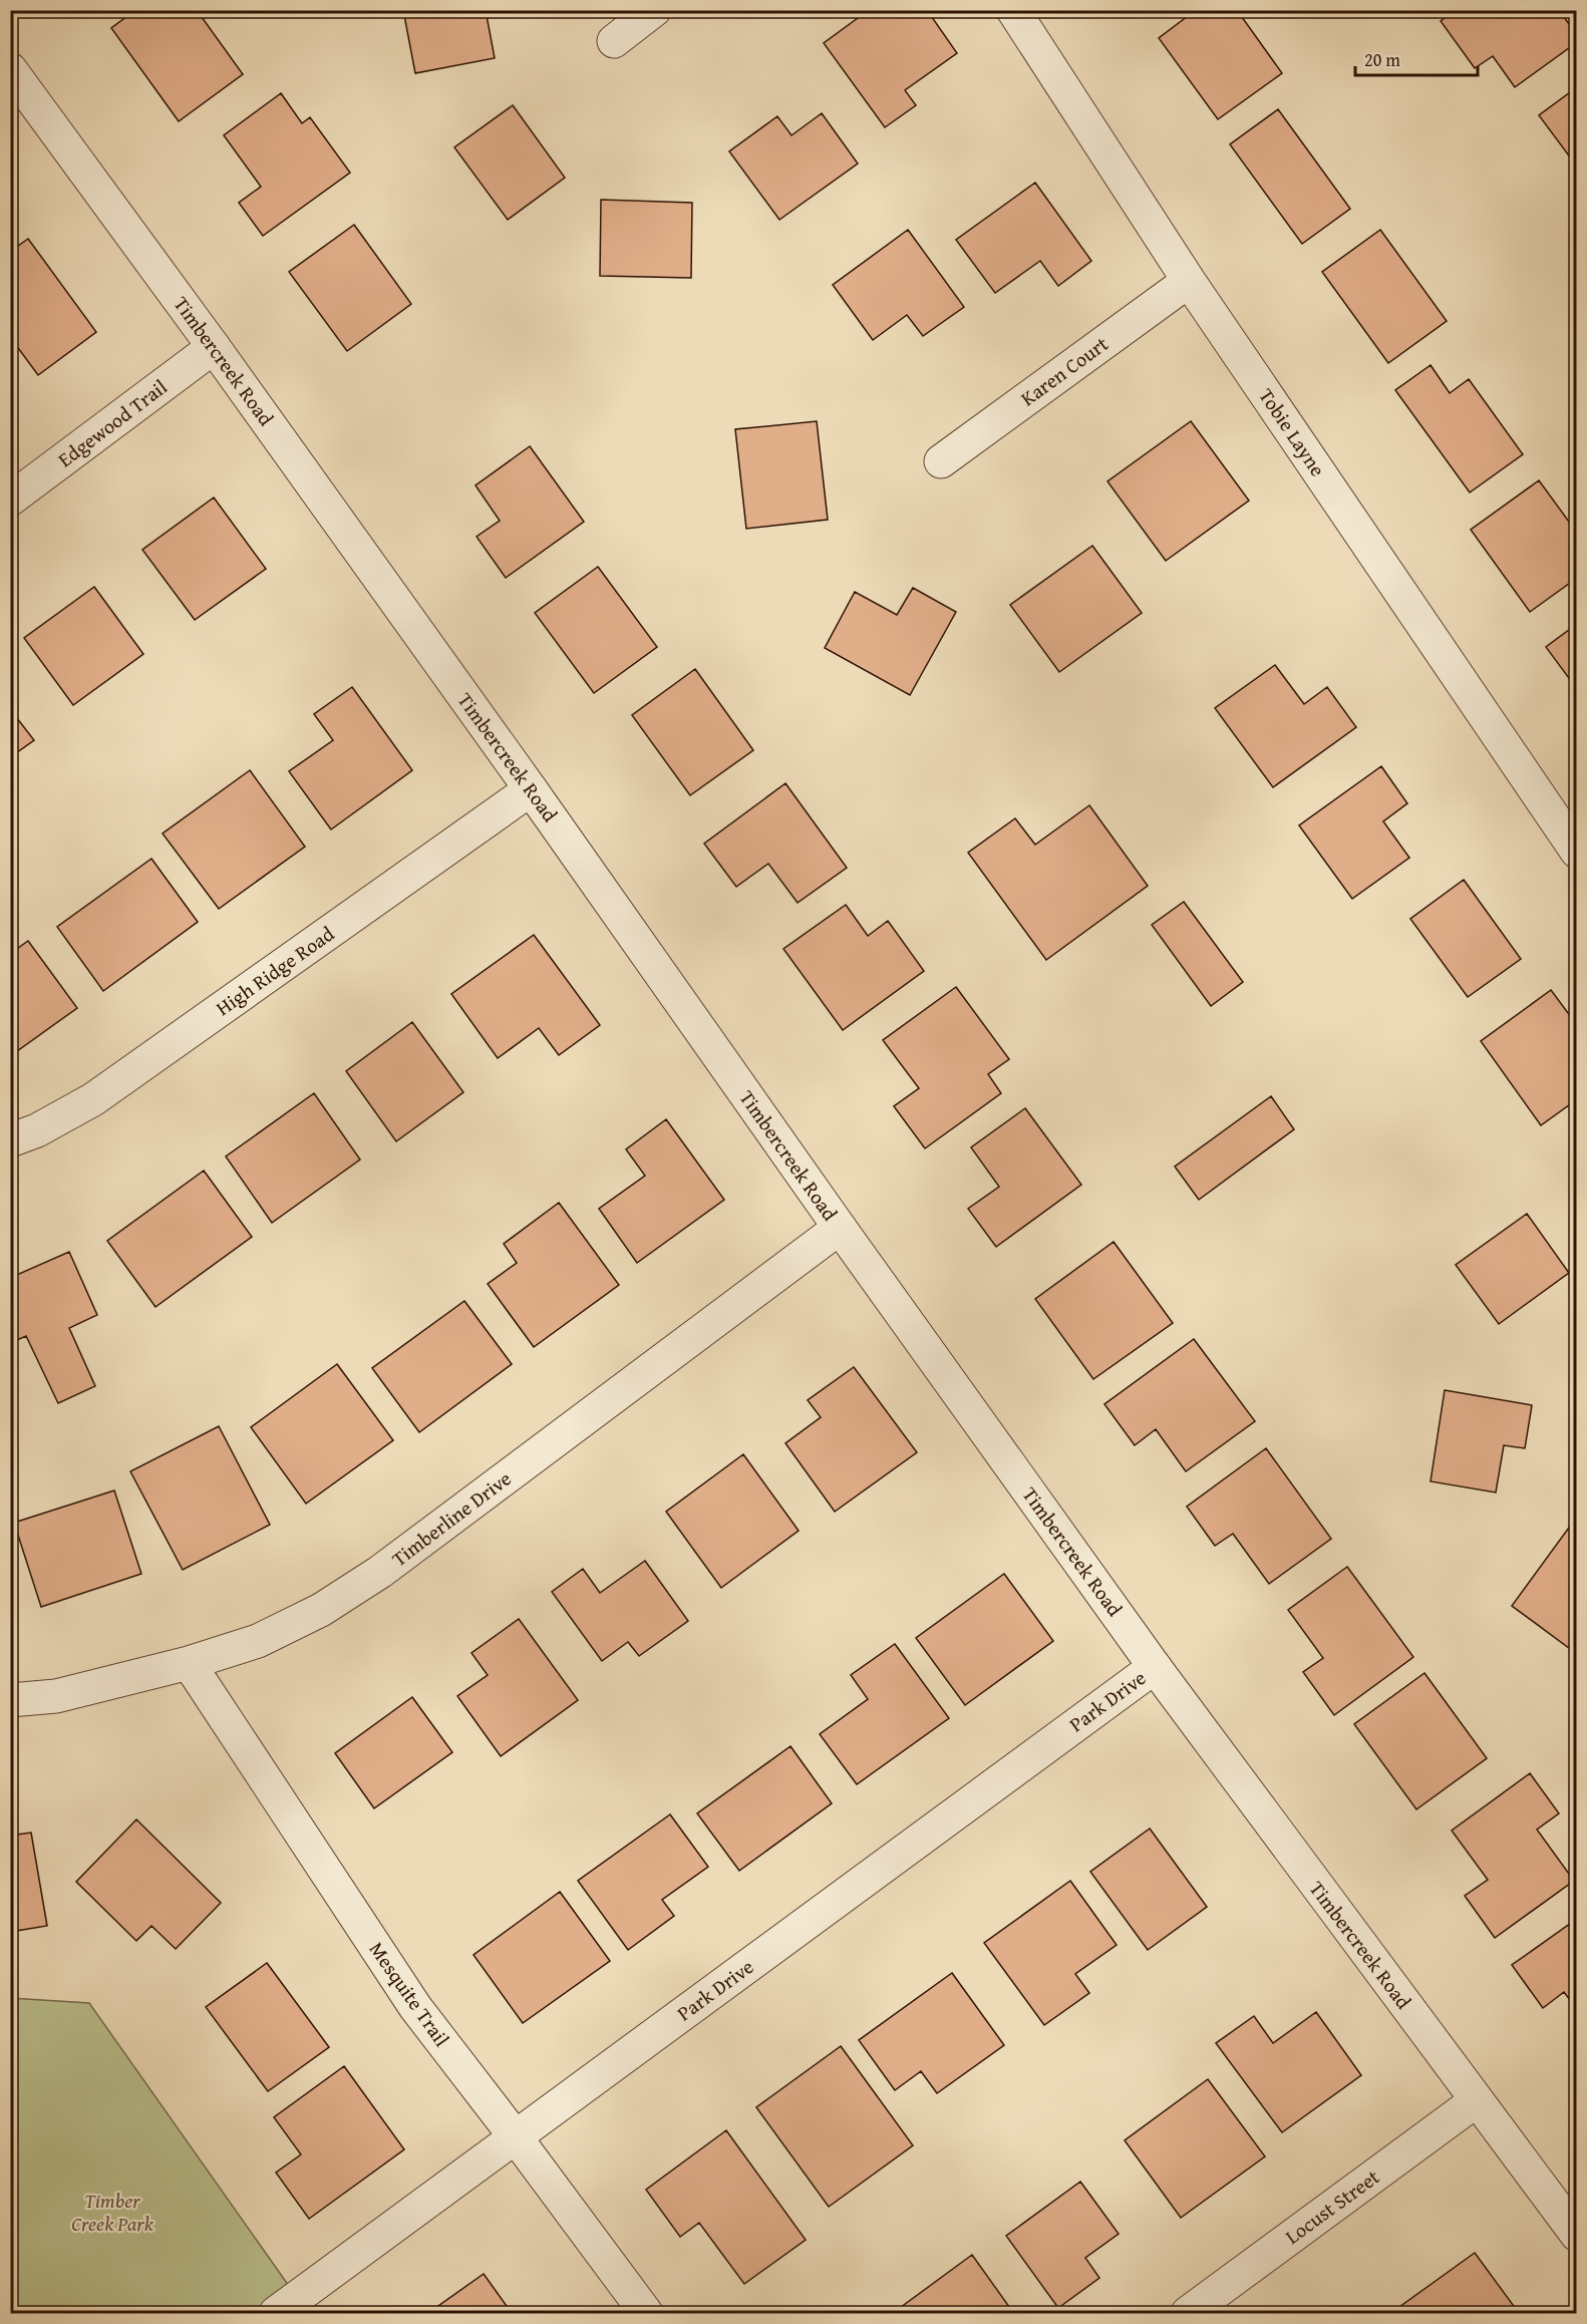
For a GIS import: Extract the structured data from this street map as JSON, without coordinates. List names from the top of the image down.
{
  "streets": {
    "street": [
      "Timbercreek Road",
      "Karen Court",
      "Edgewood Trail",
      "Tobie Layne",
      "High Ridge Road",
      "Timberline Drive",
      "Park Drive",
      "Mesquite Trail",
      "Locust Street"
    ]
  },
  "crossings": [
    ["Timbercreek Road", "Edgewood Trail"],
    ["Timbercreek Road", "High Ridge Road"],
    ["Timbercreek Road", "Timberline Drive"],
    ["Timbercreek Road", "Park Drive"],
    ["Timbercreek Road", "Locust Street"],
    ["Karen Court", "Tobie Layne"],
    ["Timberline Drive", "Mesquite Trail"],
    ["Park Drive", "Mesquite Trail"]
  ],
  "parks": ["Timber Creek Park"],
  "scale_bar": "20 m"
}
